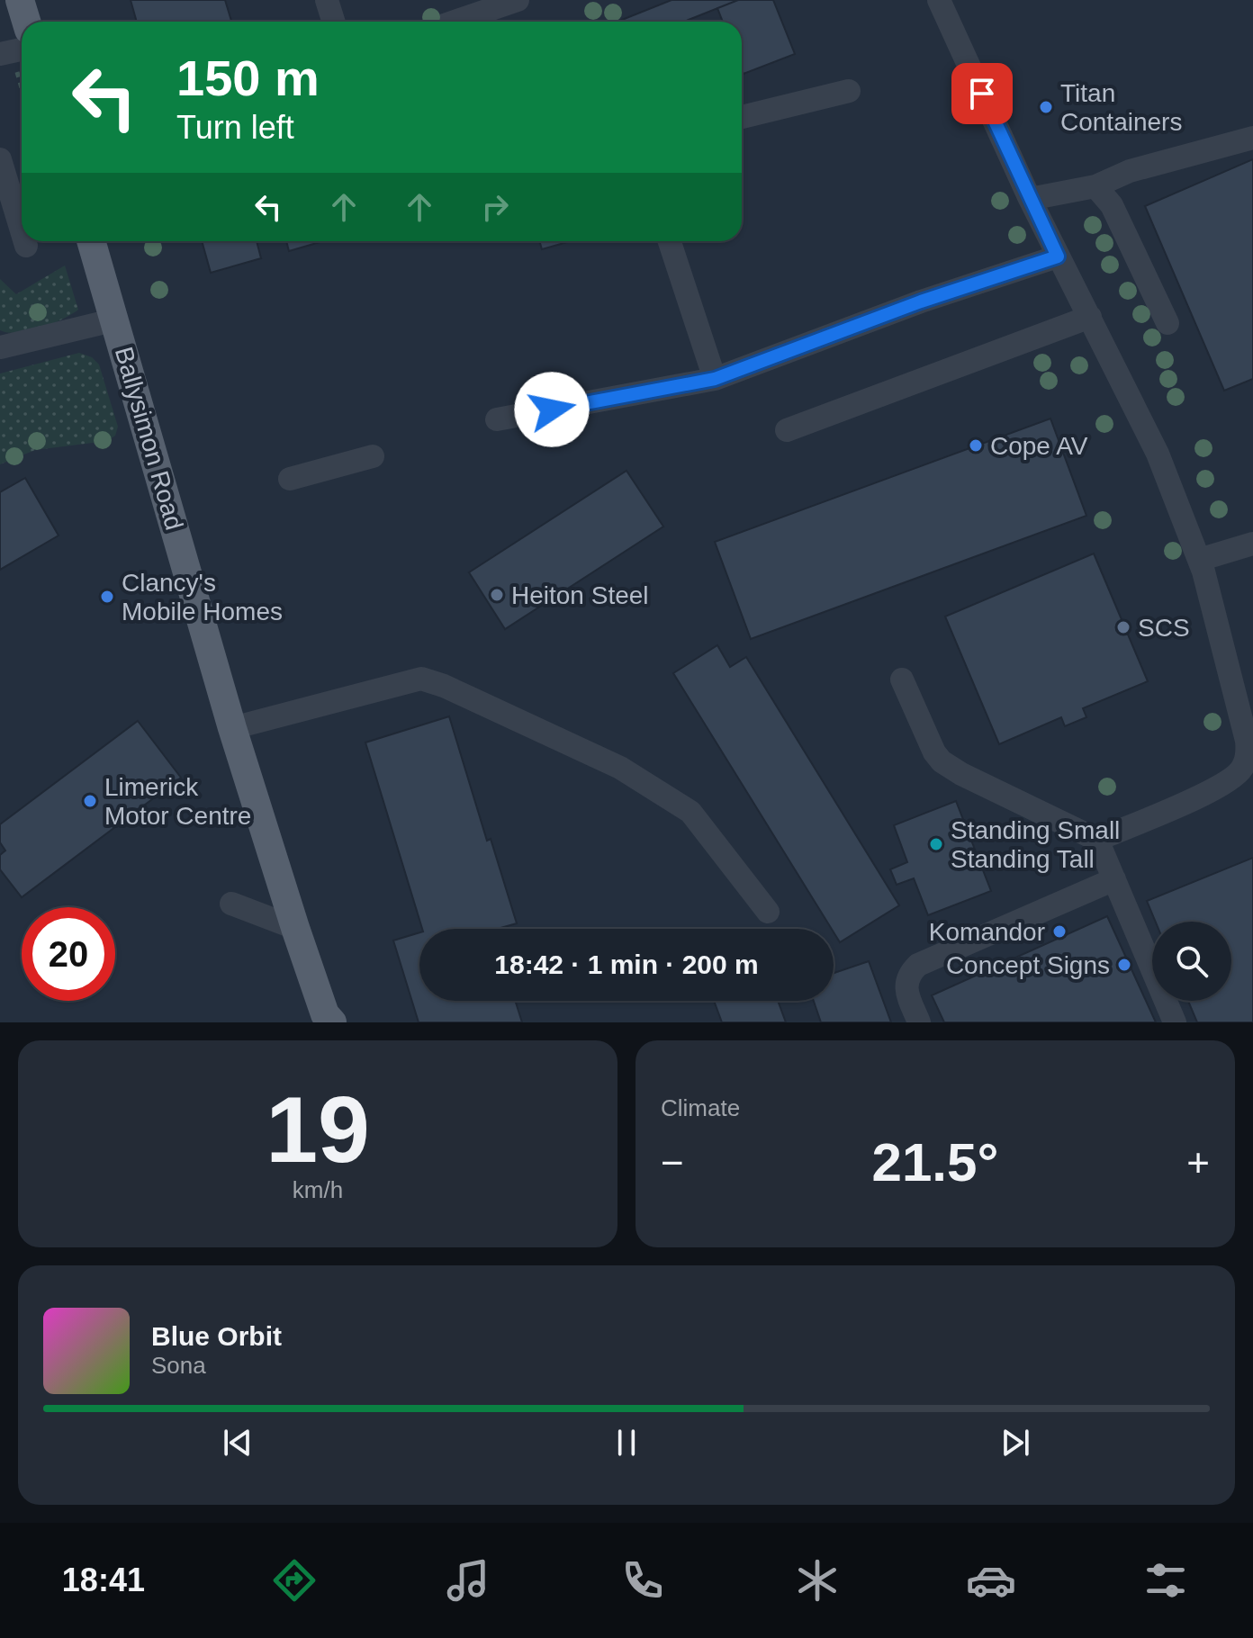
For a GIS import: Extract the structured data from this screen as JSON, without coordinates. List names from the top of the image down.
{
  "streets": {
    "main road": ["Ballysimon Road"]
  },
  "places": [
    "Titan Containers",
    "Cope AV",
    "Heiton Steel",
    "Clancy's Mobile Homes",
    "SCS",
    "Limerick Motor Centre",
    "Standing Small Standing Tall",
    "Komandor",
    "Concept Signs"
  ],
  "page": {
    "turn": ["150 m", "Turn left"],
    "limit": "20",
    "trip": "18:42 · 1 min · 200 m",
    "tile": [
      ["19", "km/h"],
      "Climate"
    ],
    "heat": ["−", "21.5°", "+"],
    "song": ["Blue Orbit", "Sona"],
    "tabs": "18:41"
  }
}
